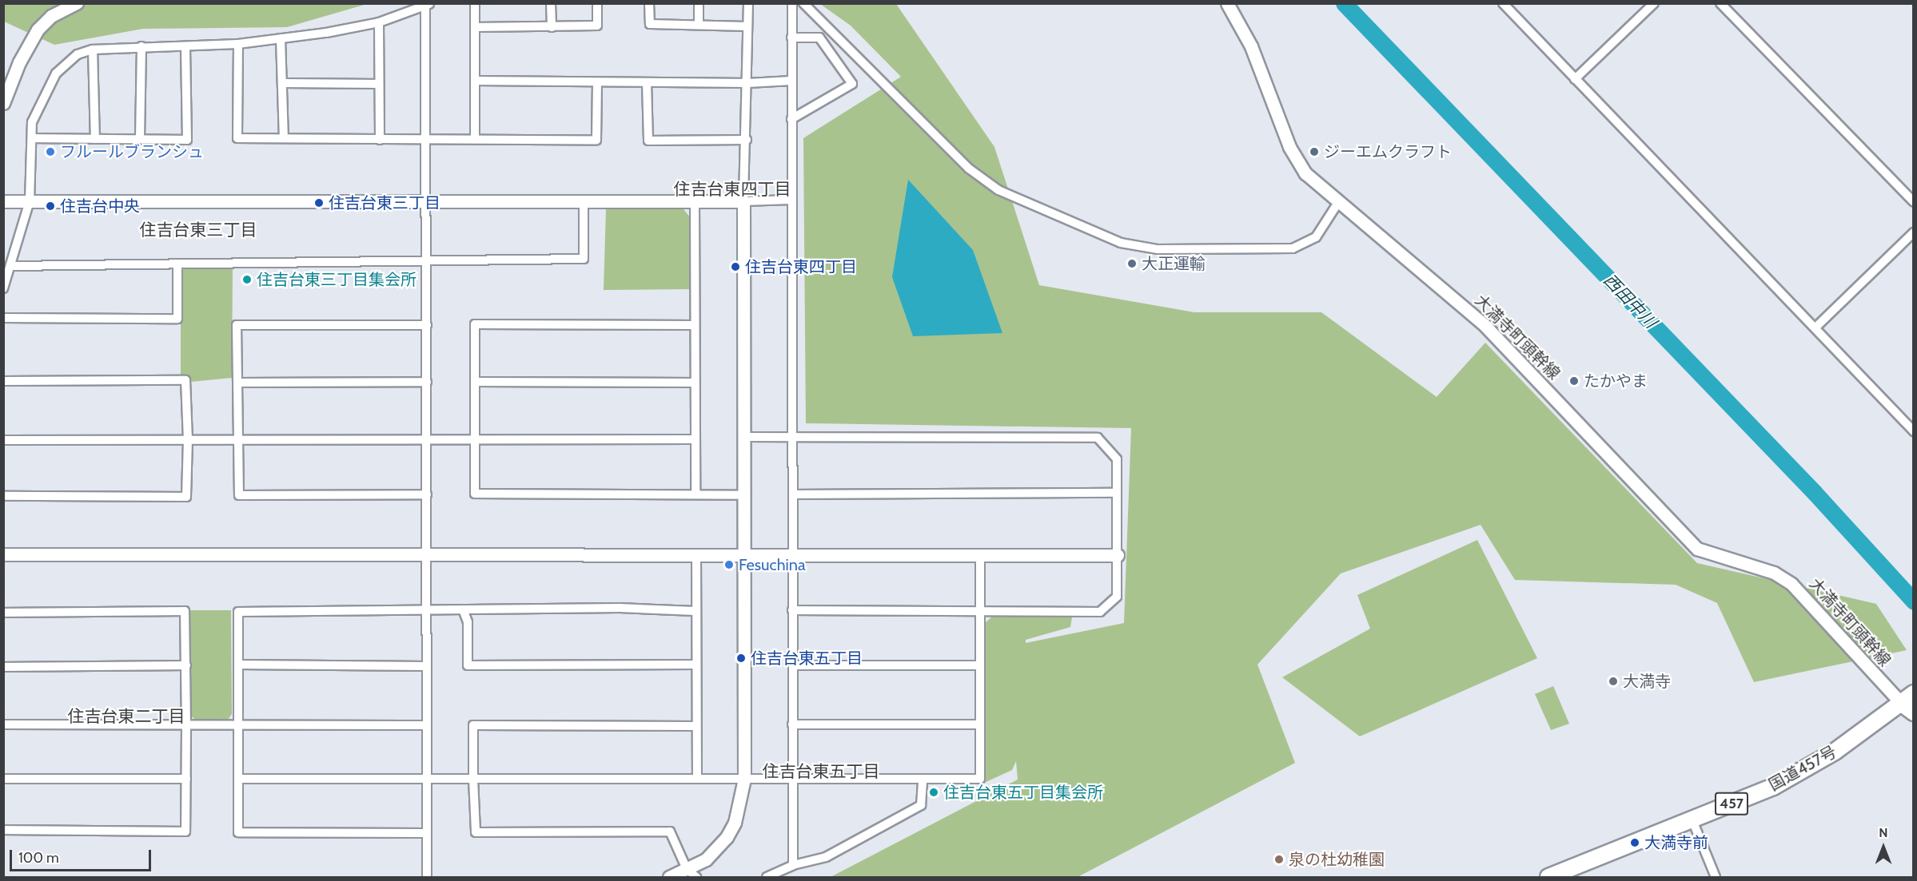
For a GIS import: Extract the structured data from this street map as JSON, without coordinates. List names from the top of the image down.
{
  "streets": {
    "highway": ["国道457号", "457"],
    "street": ["大満寺町頭幹線"]
  },
  "crossings": [
    ["大満寺町頭幹線", "国道457号"],
    ["大満寺町頭幹線", "457"],
    ["国道457号", "457"]
  ],
  "districts": [
    "住吉台東四丁目",
    "住吉台東三丁目",
    "住吉台東二丁目",
    "住吉台東五丁目"
  ],
  "water": ["西田中川"],
  "places": [
    "フルールブランシュ",
    "ジーエムクラフト",
    "住吉台東三丁目",
    "住吉台中央",
    "大正運輸",
    "住吉台東四丁目",
    "住吉台東三丁目集会所",
    "たかやま",
    "Fesuchina",
    "住吉台東五丁目",
    "大満寺",
    "住吉台東五丁目集会所",
    "大満寺前",
    "泉の杜幼稚園"
  ],
  "scale_bar": "100 m",
  "north": "top"
}
